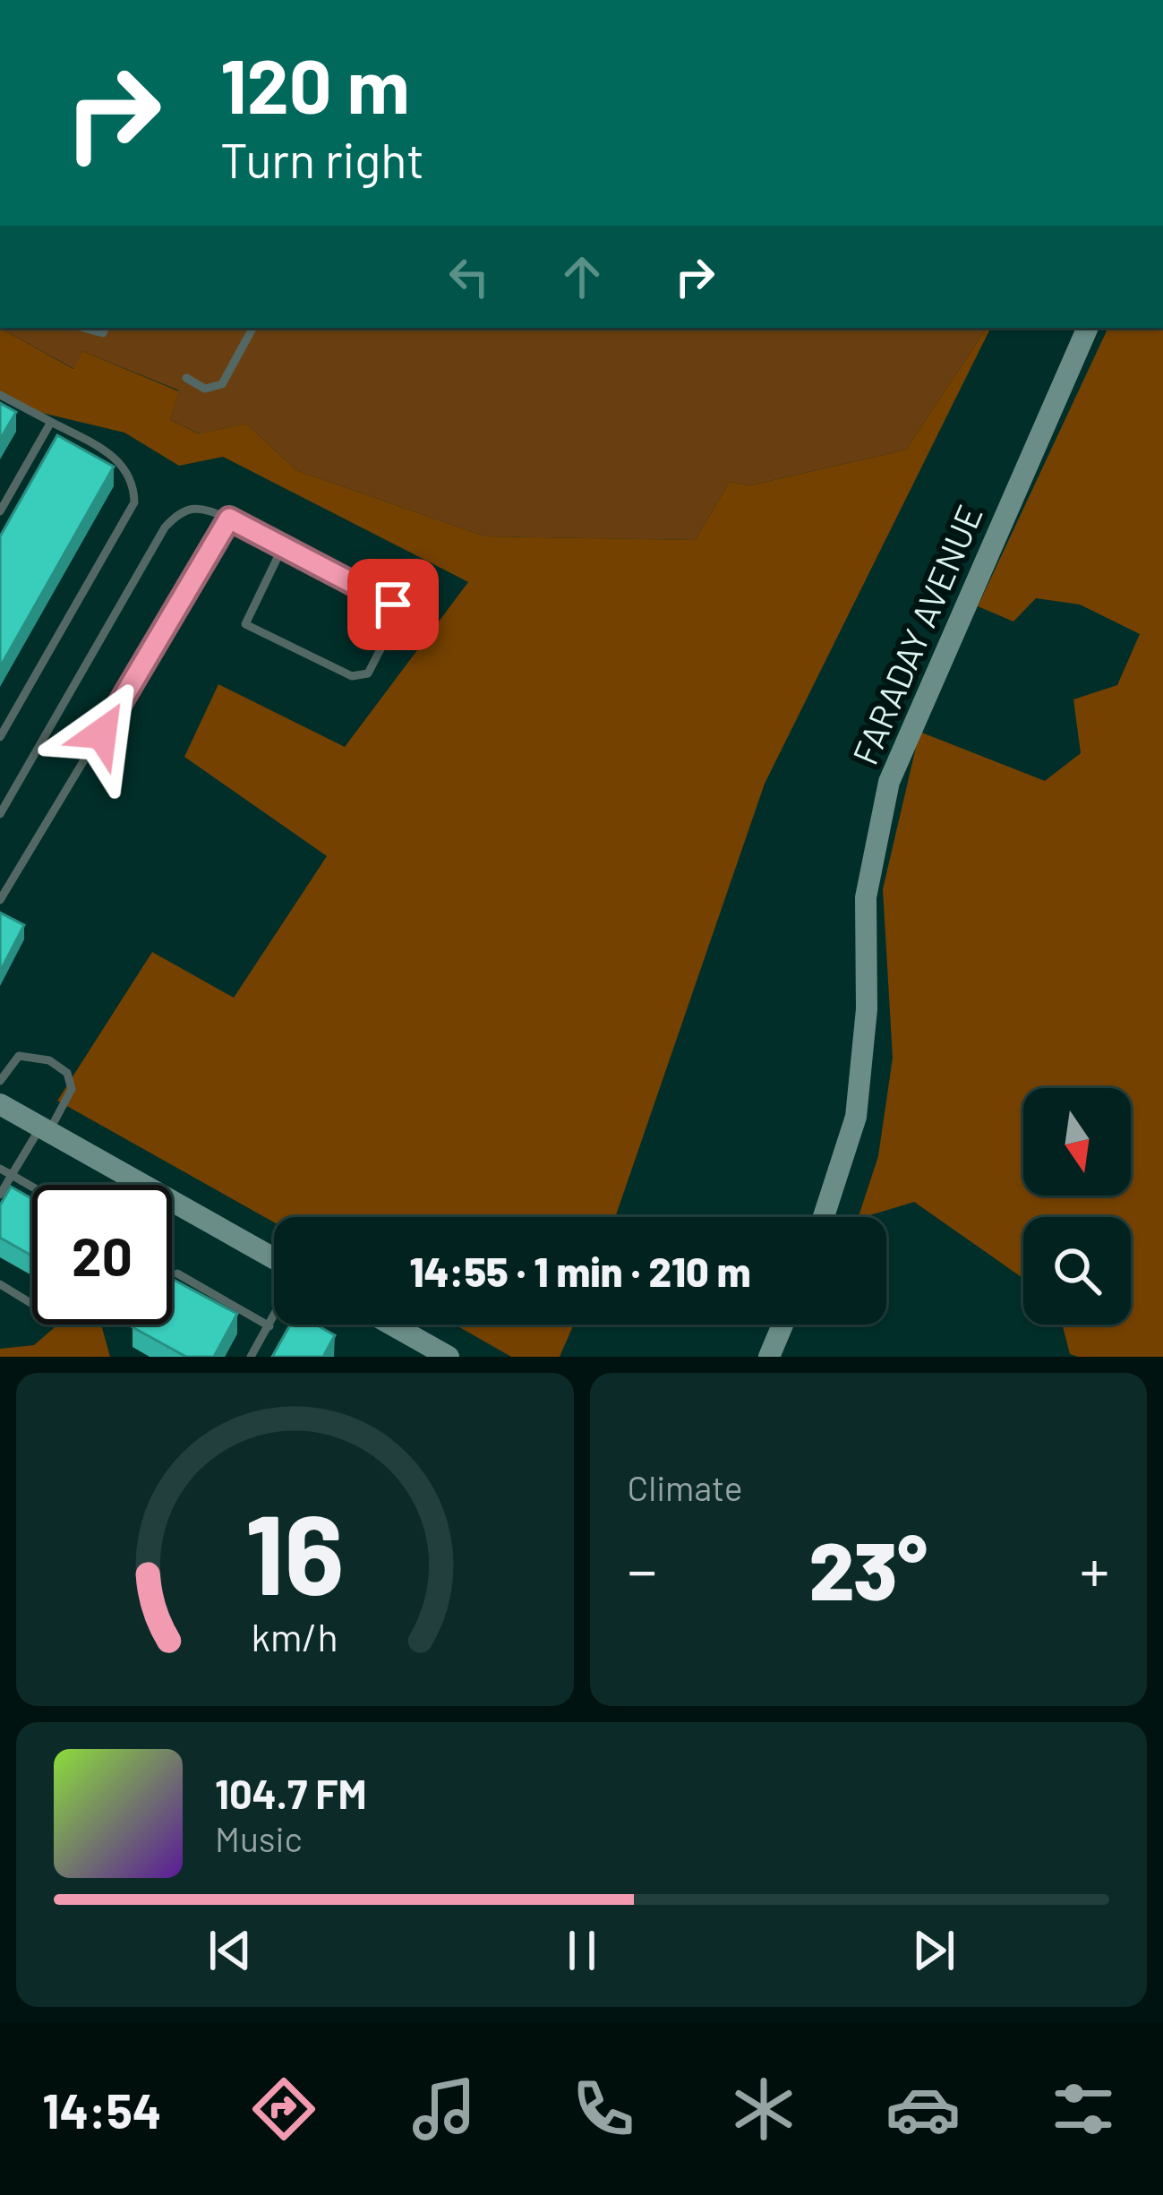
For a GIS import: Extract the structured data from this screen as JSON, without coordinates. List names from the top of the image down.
{
  "streets": {
    "street": ["FARADAY AVENUE"]
  },
  "north": "bottom",
  "page": {
    "turn": ["120 m", "Turn right"],
    "limit": "20",
    "trip": "14:55 · 1 min · 210 m",
    "tile": "Climate",
    "heat": ["−", "23°", "+"],
    "song": ["104.7 FM", "Music"],
    "tabs": "14:54",
    "gauge": ["16", "km/h"]
  }
}
